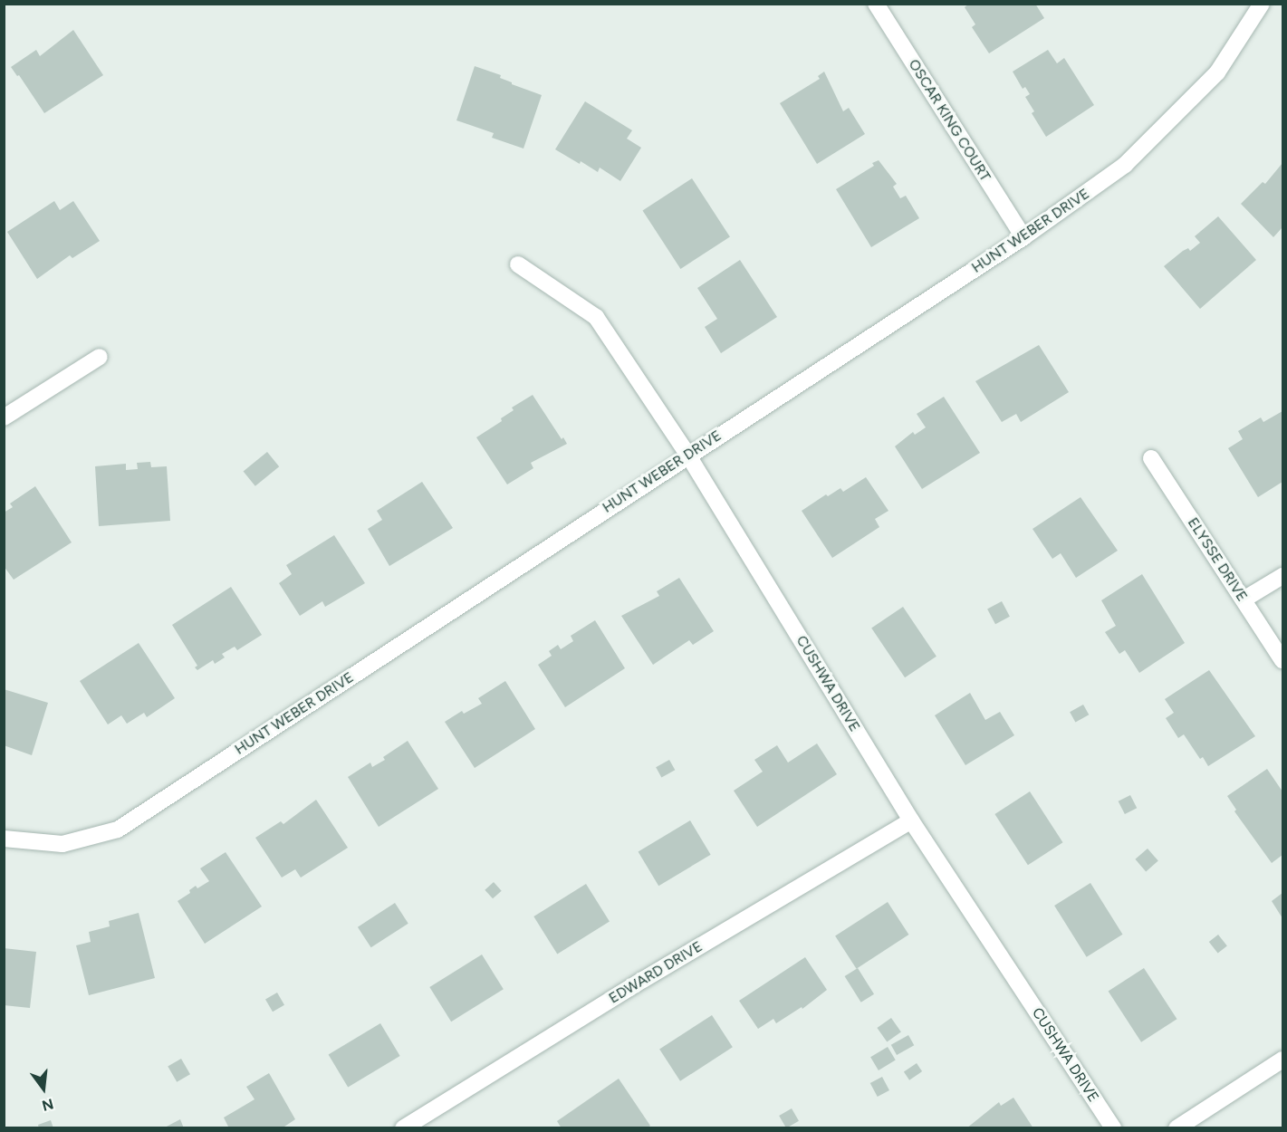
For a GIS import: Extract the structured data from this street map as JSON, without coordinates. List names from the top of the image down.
{
  "streets": {
    "street": [
      "OSCAR KING COURT",
      "HUNT WEBER DRIVE",
      "ELYSSE DRIVE",
      "CUSHWA DRIVE",
      "EDWARD DRIVE"
    ]
  },
  "crossings": [
    ["OSCAR KING COURT", "HUNT WEBER DRIVE"],
    ["HUNT WEBER DRIVE", "CUSHWA DRIVE"],
    ["CUSHWA DRIVE", "EDWARD DRIVE"]
  ],
  "north": "bottom"
}
